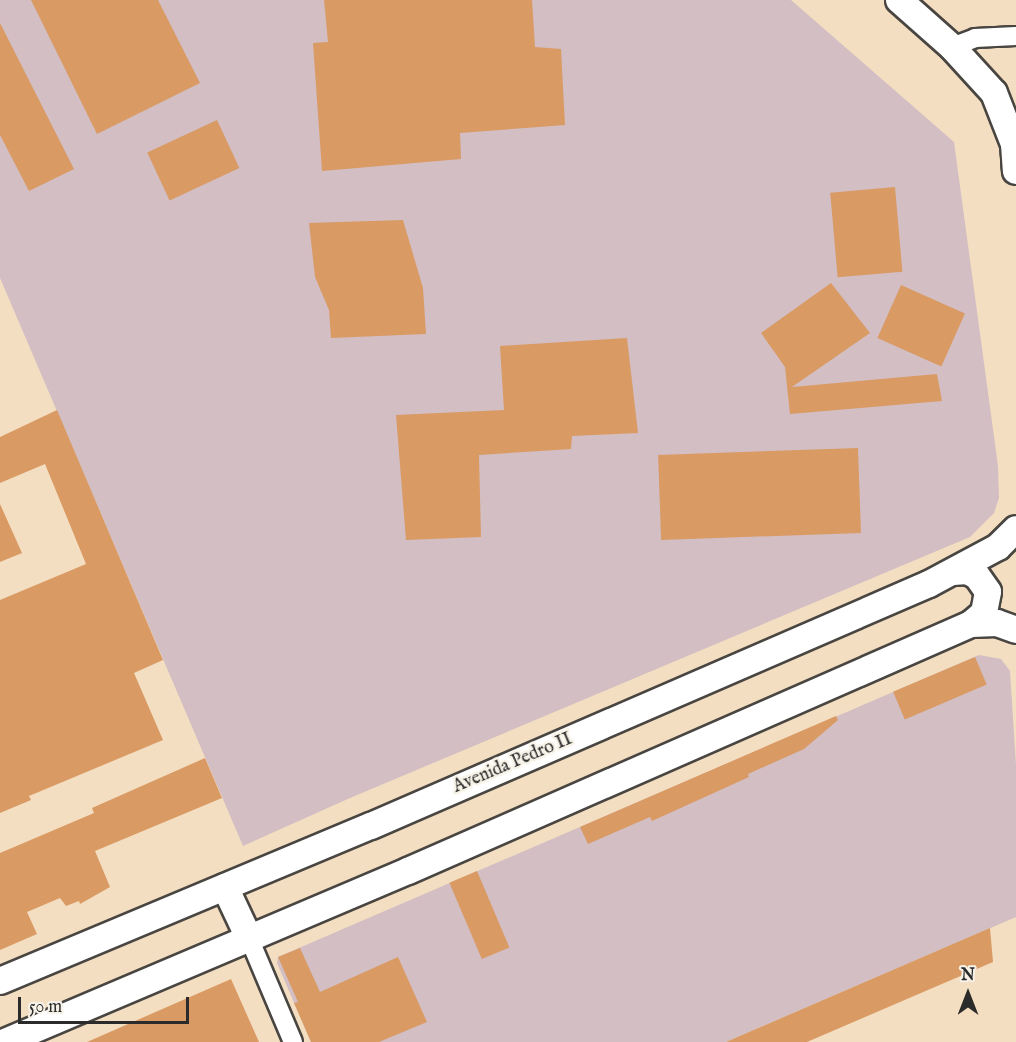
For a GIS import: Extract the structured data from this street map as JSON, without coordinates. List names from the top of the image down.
{
  "streets": {
    "street": ["Avenida Pedro II"]
  },
  "scale_bar": "50 m",
  "north": "top"
}
